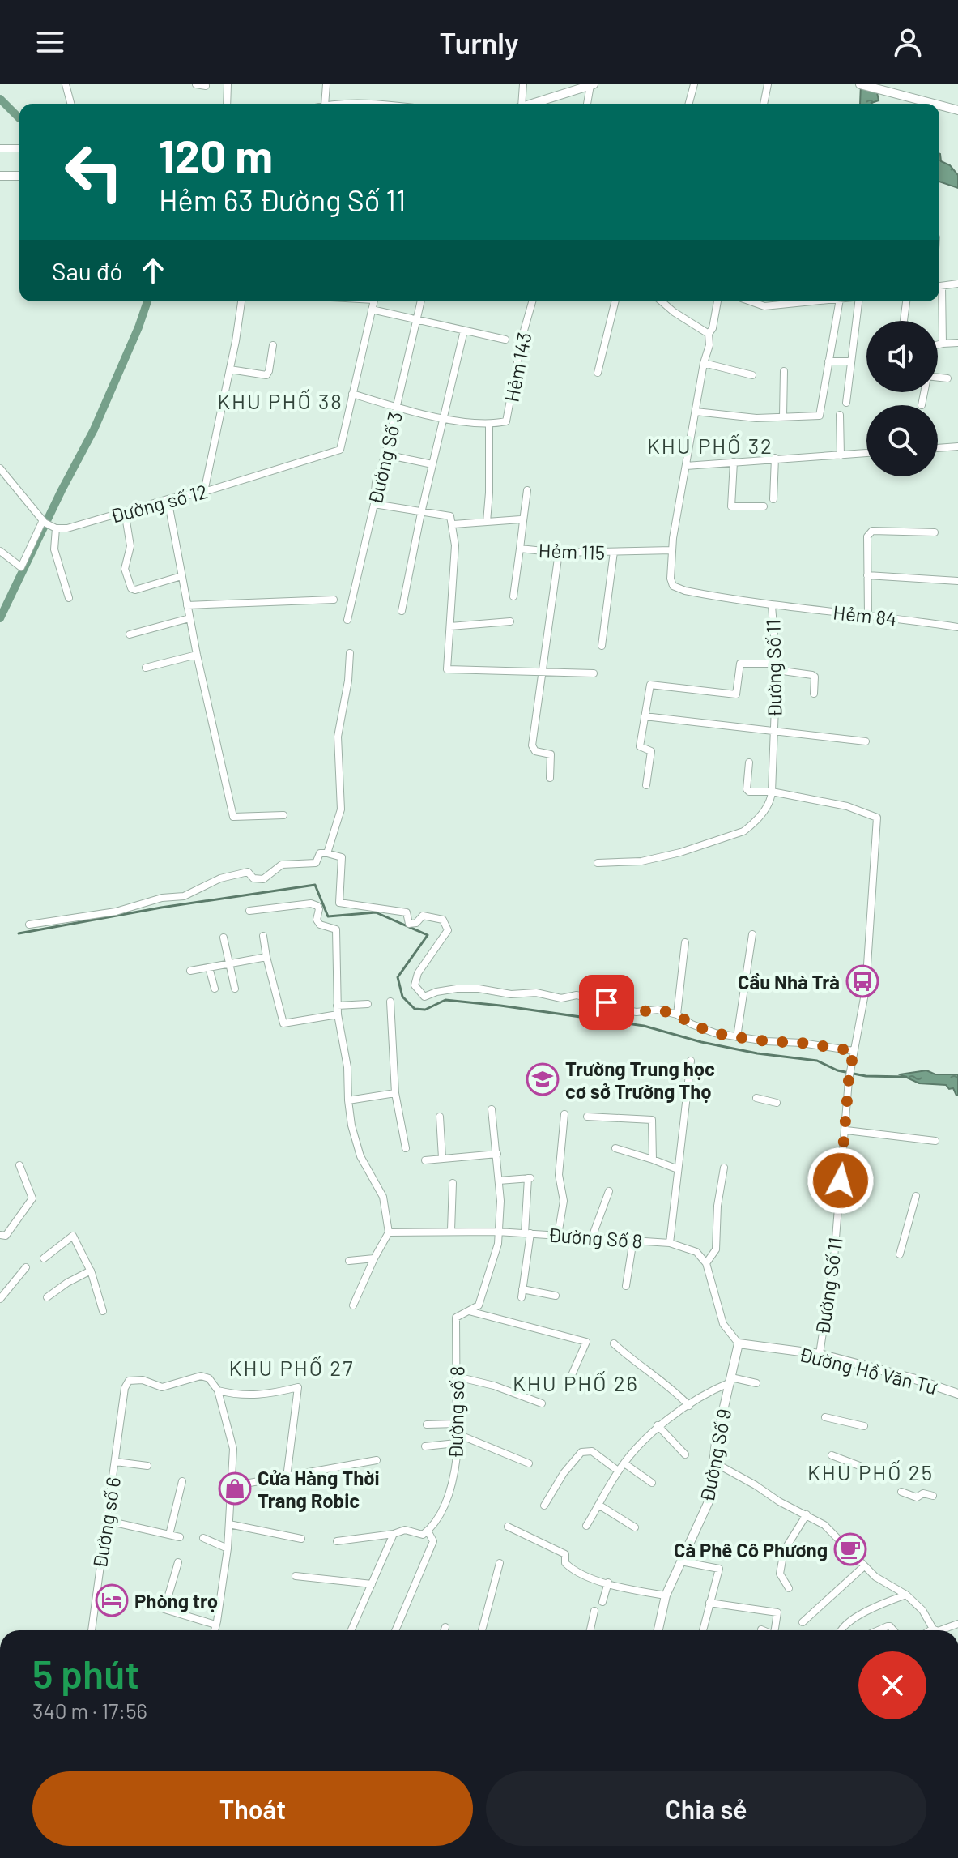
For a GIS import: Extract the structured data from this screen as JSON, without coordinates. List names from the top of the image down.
{
  "streets": {
    "street": [
      "Hẻm 143",
      "Đường Số 3",
      "Đường số 12",
      "Hẻm 115",
      "Hẻm 84",
      "Đường Số 11",
      "Đường Số 8",
      "Đường Hồ Văn Tư",
      "Đường số 8",
      "Đường Số 9",
      "Đường số 6"
    ]
  },
  "crossings": [
    ["Hẻm 115", "Đường Số 11"],
    ["Hẻm 84", "Đường Số 11"],
    ["Đường Số 11", "Đường Hồ Văn Tư"],
    ["Đường Số 8", "Đường số 8"],
    ["Đường Hồ Văn Tư", "Đường Số 9"]
  ],
  "districts": [
    "KHU PHỐ 38",
    "KHU PHỐ 32",
    "KHU PHỐ 27",
    "KHU PHỐ 26",
    "KHU PHỐ 25"
  ],
  "places": {
    "bus stop": ["Cầu Nhà Trà"],
    "school or university": ["Trường Trung học cơ sở Trường Thọ"],
    "shop": ["Cửa Hàng Thời Trang Robic"],
    "cafe": ["Cà Phê Cô Phương"],
    "hotel": ["Phòng trọ"]
  },
  "page": {
    "header": "Turnly",
    "turn": ["120 m", "Hẻm 63 Đường Số 11"],
    "then": "Sau đó",
    "heading": ["5 phút", "340 m · 17:56"],
    "buttons": ["Thoát", "Chia sẻ"]
  }
}
